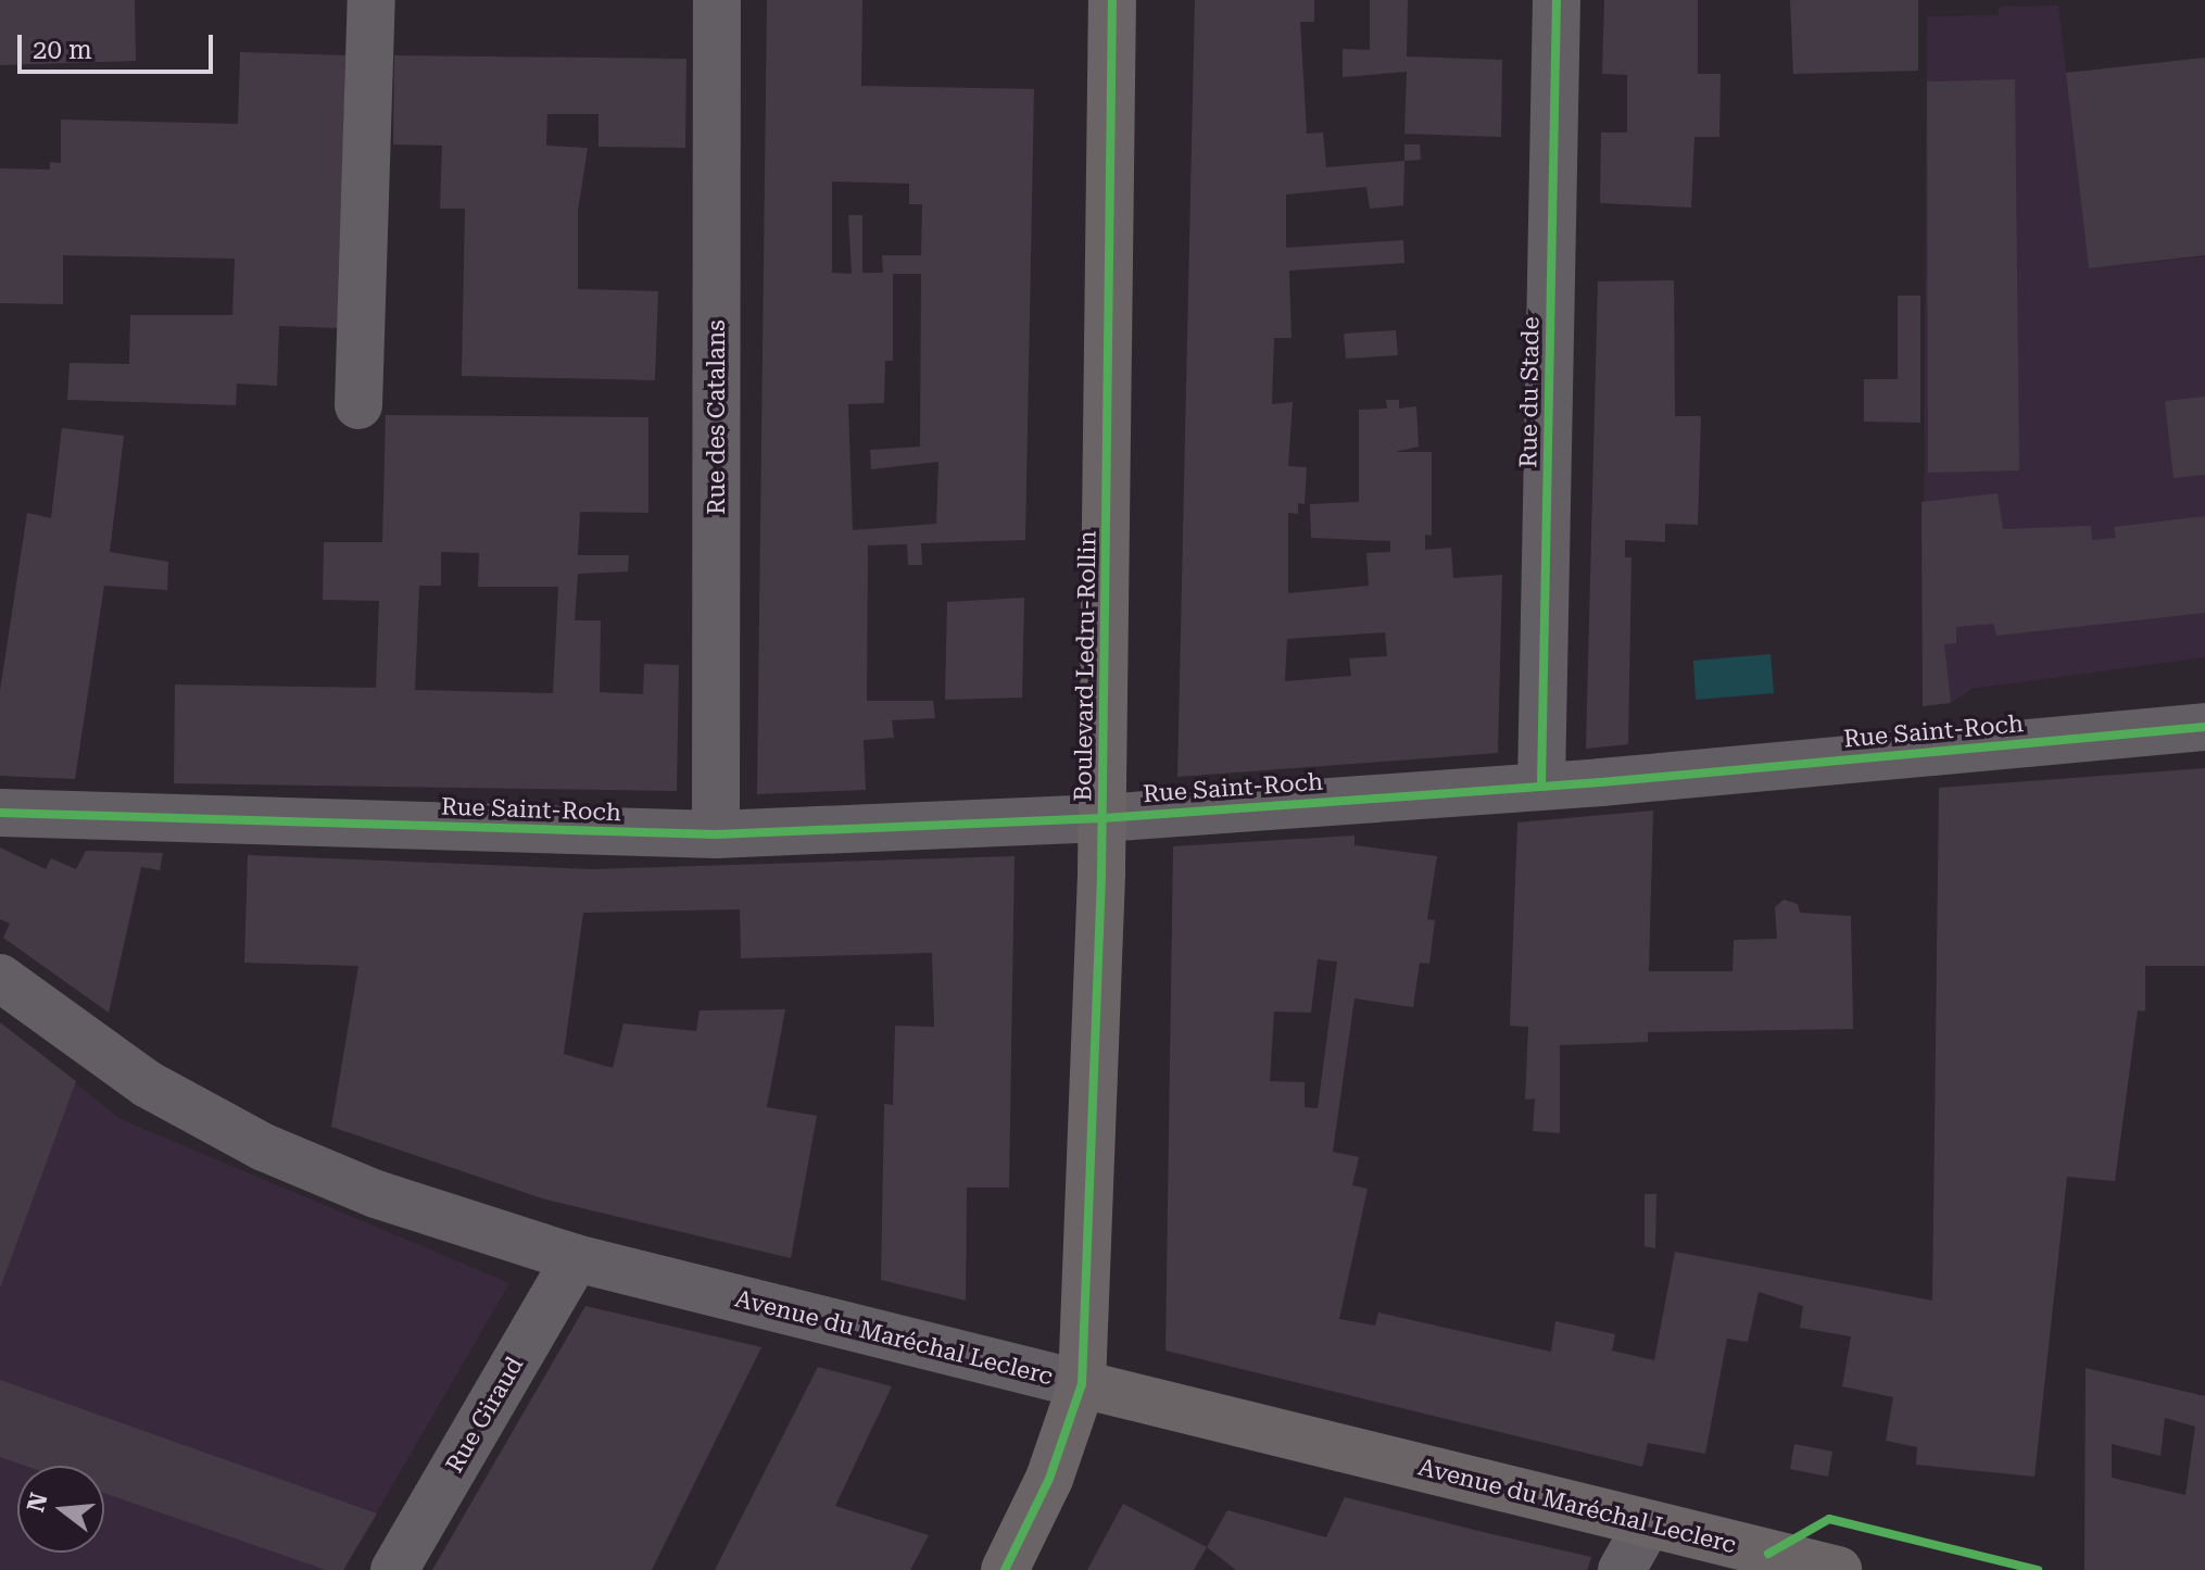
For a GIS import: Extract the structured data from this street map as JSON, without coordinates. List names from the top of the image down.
{
  "streets": {
    "main road": ["Boulevard Ledru-Rollin", "Avenue du Maréchal Leclerc"],
    "street": [
      "Rue du Stade",
      "Rue des Catalans",
      "Rue Saint-Roch",
      "Rue Giraud"
    ]
  },
  "crossings": [
    ["Rue du Stade", "Rue Saint-Roch"],
    ["Rue des Catalans", "Rue Saint-Roch"],
    ["Boulevard Ledru-Rollin", "Rue Saint-Roch"],
    ["Boulevard Ledru-Rollin", "Avenue du Maréchal Leclerc"],
    ["Avenue du Maréchal Leclerc", "Rue Giraud"]
  ],
  "scale_bar": "20 m",
  "north": "left"
}
